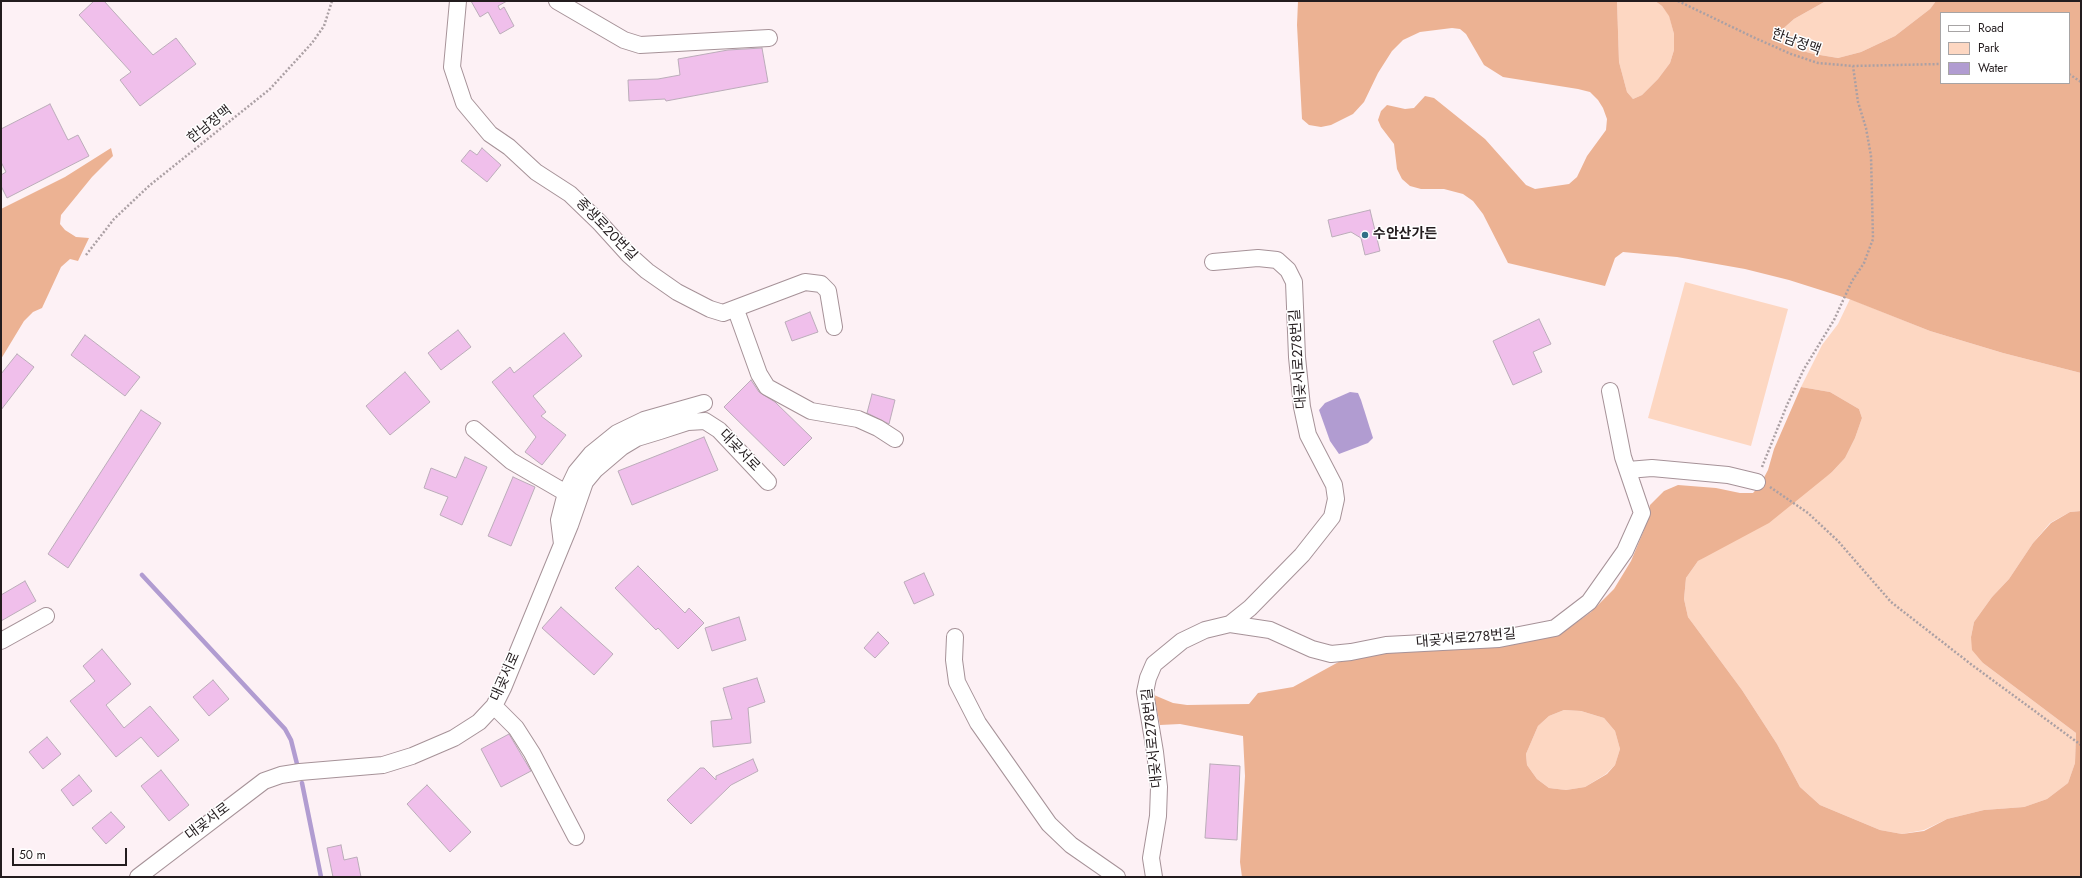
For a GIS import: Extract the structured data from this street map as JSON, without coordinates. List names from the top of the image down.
{
  "streets": {
    "lane": ["종생로20번길", "대곶서로278번길", "대곶서로"],
    "path": ["한남정맥"]
  },
  "places": ["수안산가든"],
  "legend": ["Road", "Park", "Water"],
  "scale_bar": "50 m"
}
